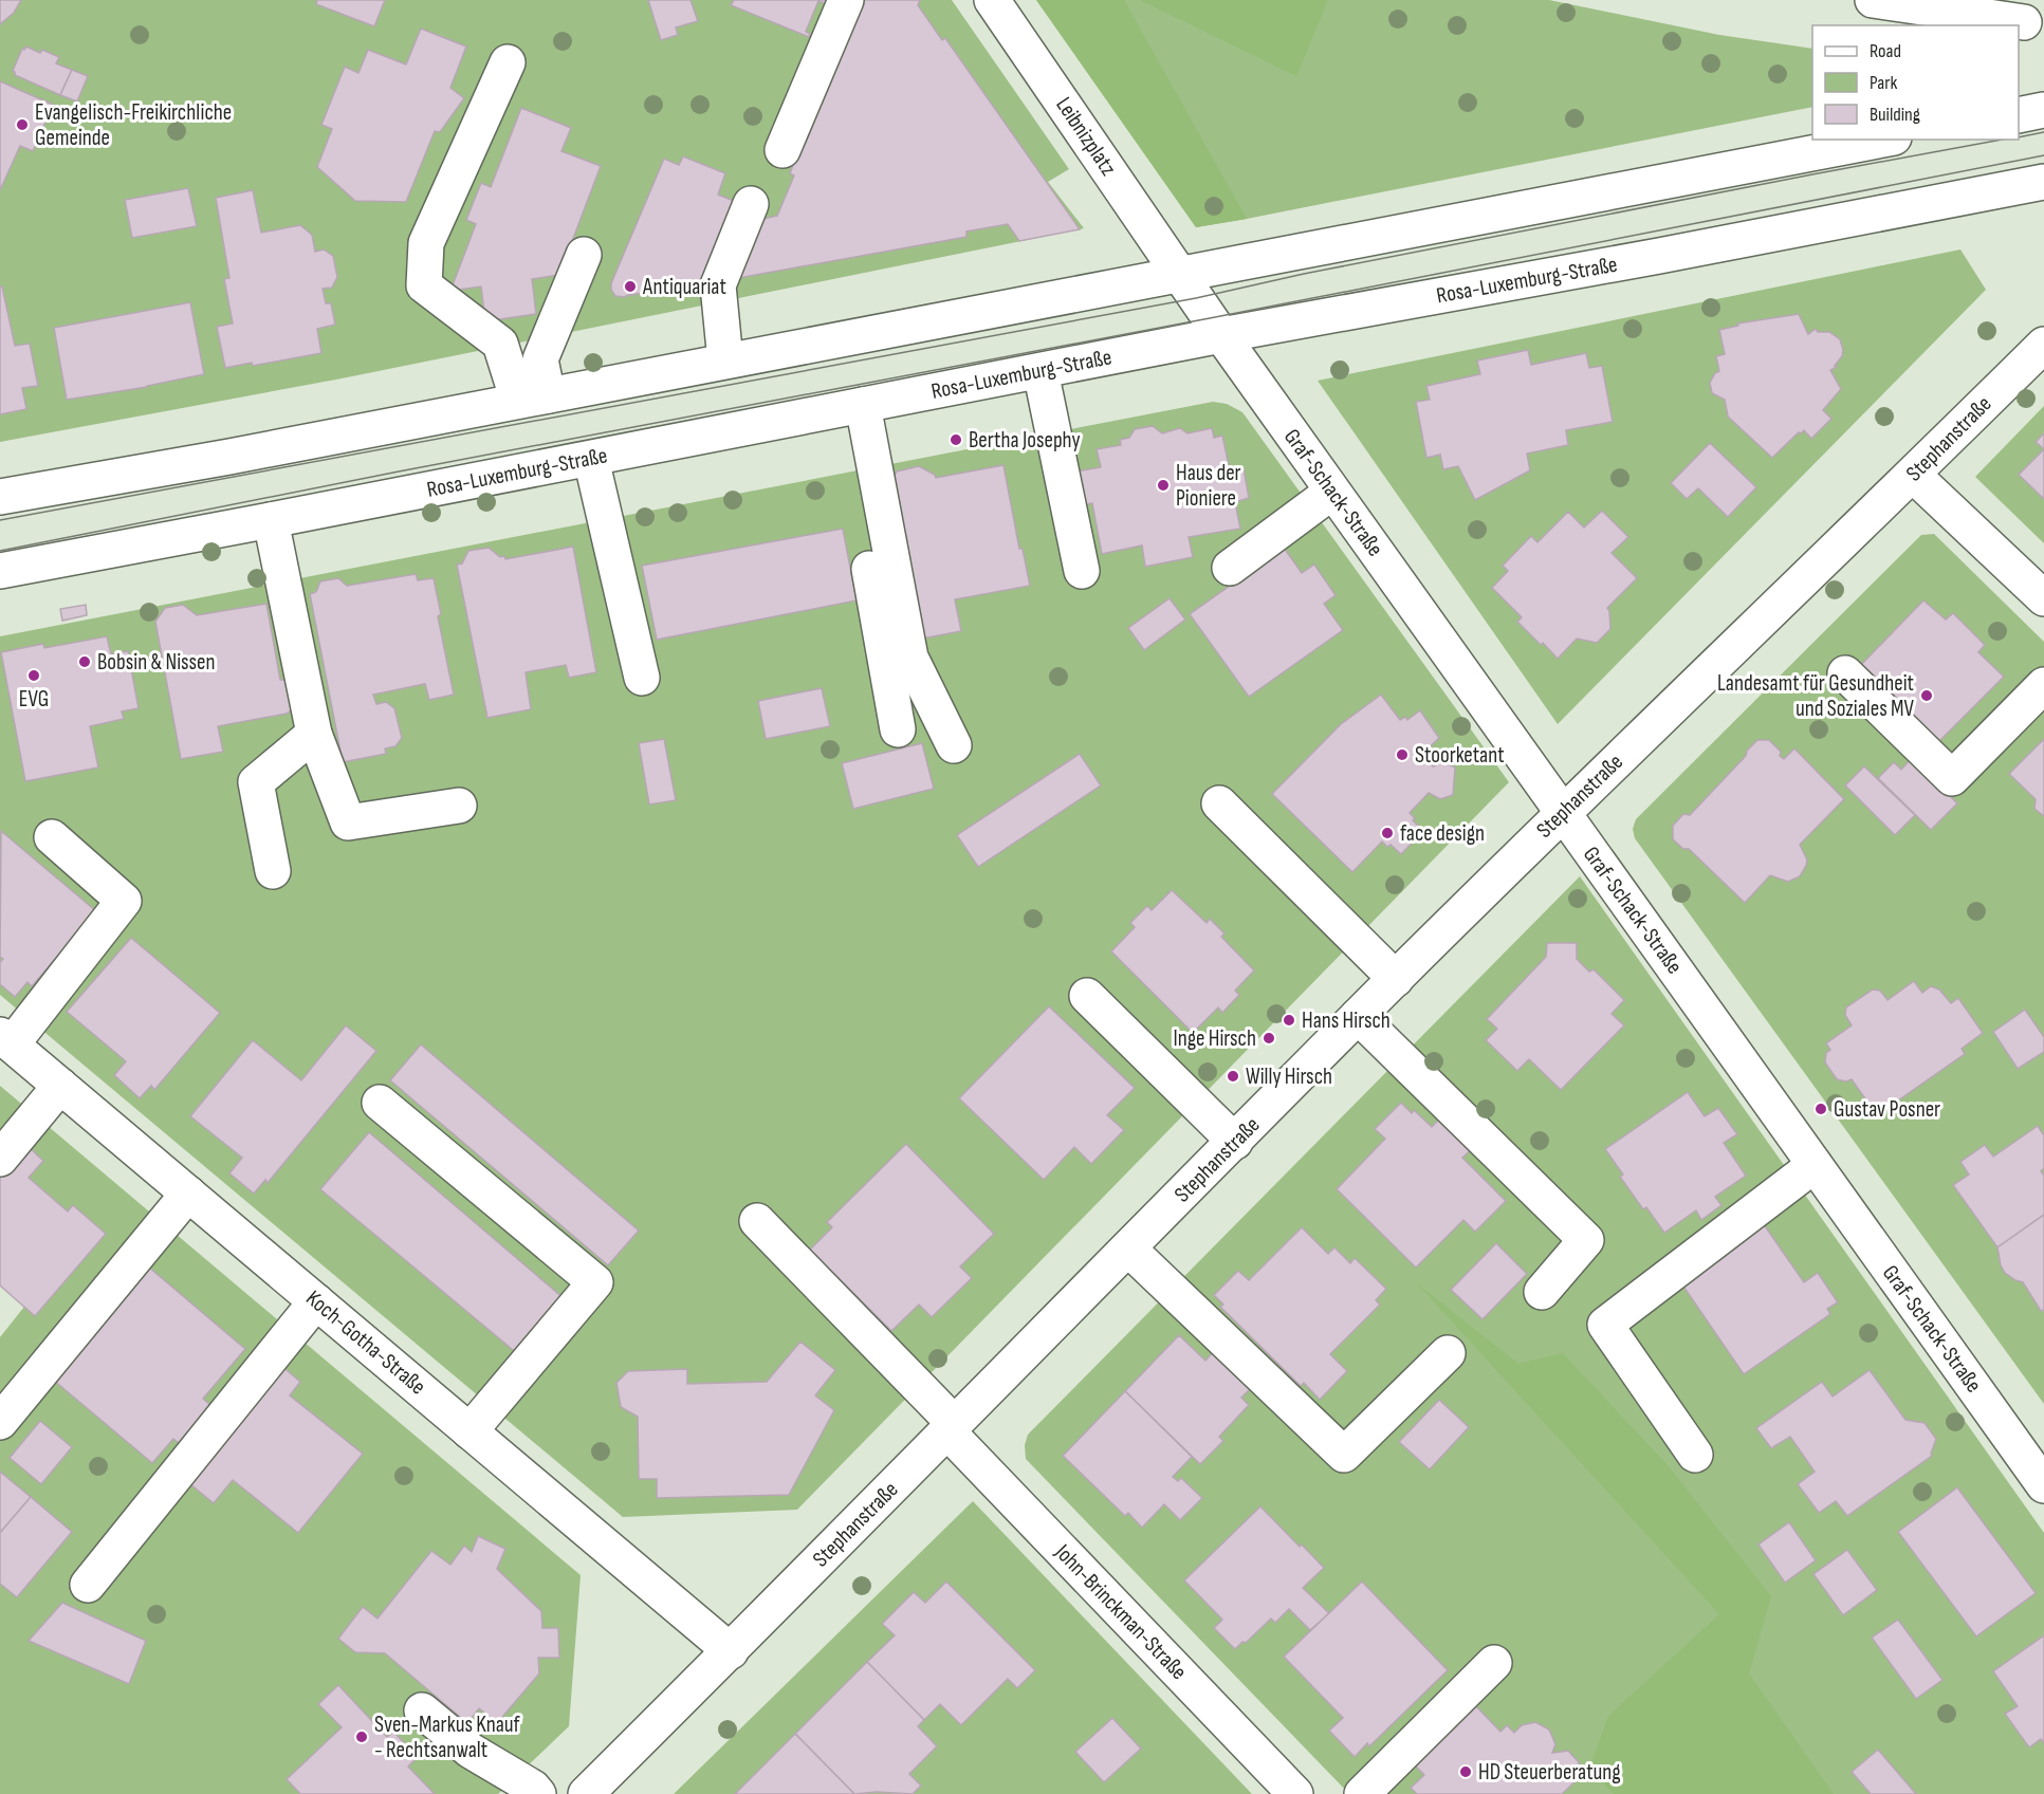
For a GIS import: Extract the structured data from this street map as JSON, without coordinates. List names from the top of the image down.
{
  "streets": {
    "street": [
      "Leibnizplatz",
      "Rosa-Luxemburg-Straße",
      "Stephanstraße",
      "Graf-Schack-Straße",
      "Koch-Gotha-Straße",
      "John-Brinckman-Straße"
    ]
  },
  "crossings": [
    ["Leibnizplatz", "Rosa-Luxemburg-Straße"],
    ["Leibnizplatz", "Graf-Schack-Straße"],
    ["Rosa-Luxemburg-Straße", "Graf-Schack-Straße"],
    ["Stephanstraße", "Graf-Schack-Straße"],
    ["Stephanstraße", "Koch-Gotha-Straße"],
    ["Stephanstraße", "John-Brinckman-Straße"]
  ],
  "places": [
    "Evangelisch-Freikirchliche Gemeinde",
    "Antiquariat",
    "Bertha Josephy",
    "Haus der Pioniere",
    "Bobsin & Nissen",
    "EVG",
    "Landesamt für Gesundheit und Soziales MV",
    "Stoorketant",
    "face design",
    "Hans Hirsch",
    "Inge Hirsch",
    "Willy Hirsch",
    "Gustav Posner",
    "Sven-Markus Knauf - Rechtsanwalt",
    "HD Steuerberatung"
  ],
  "legend": ["Road", "Park", "Building"]
}
